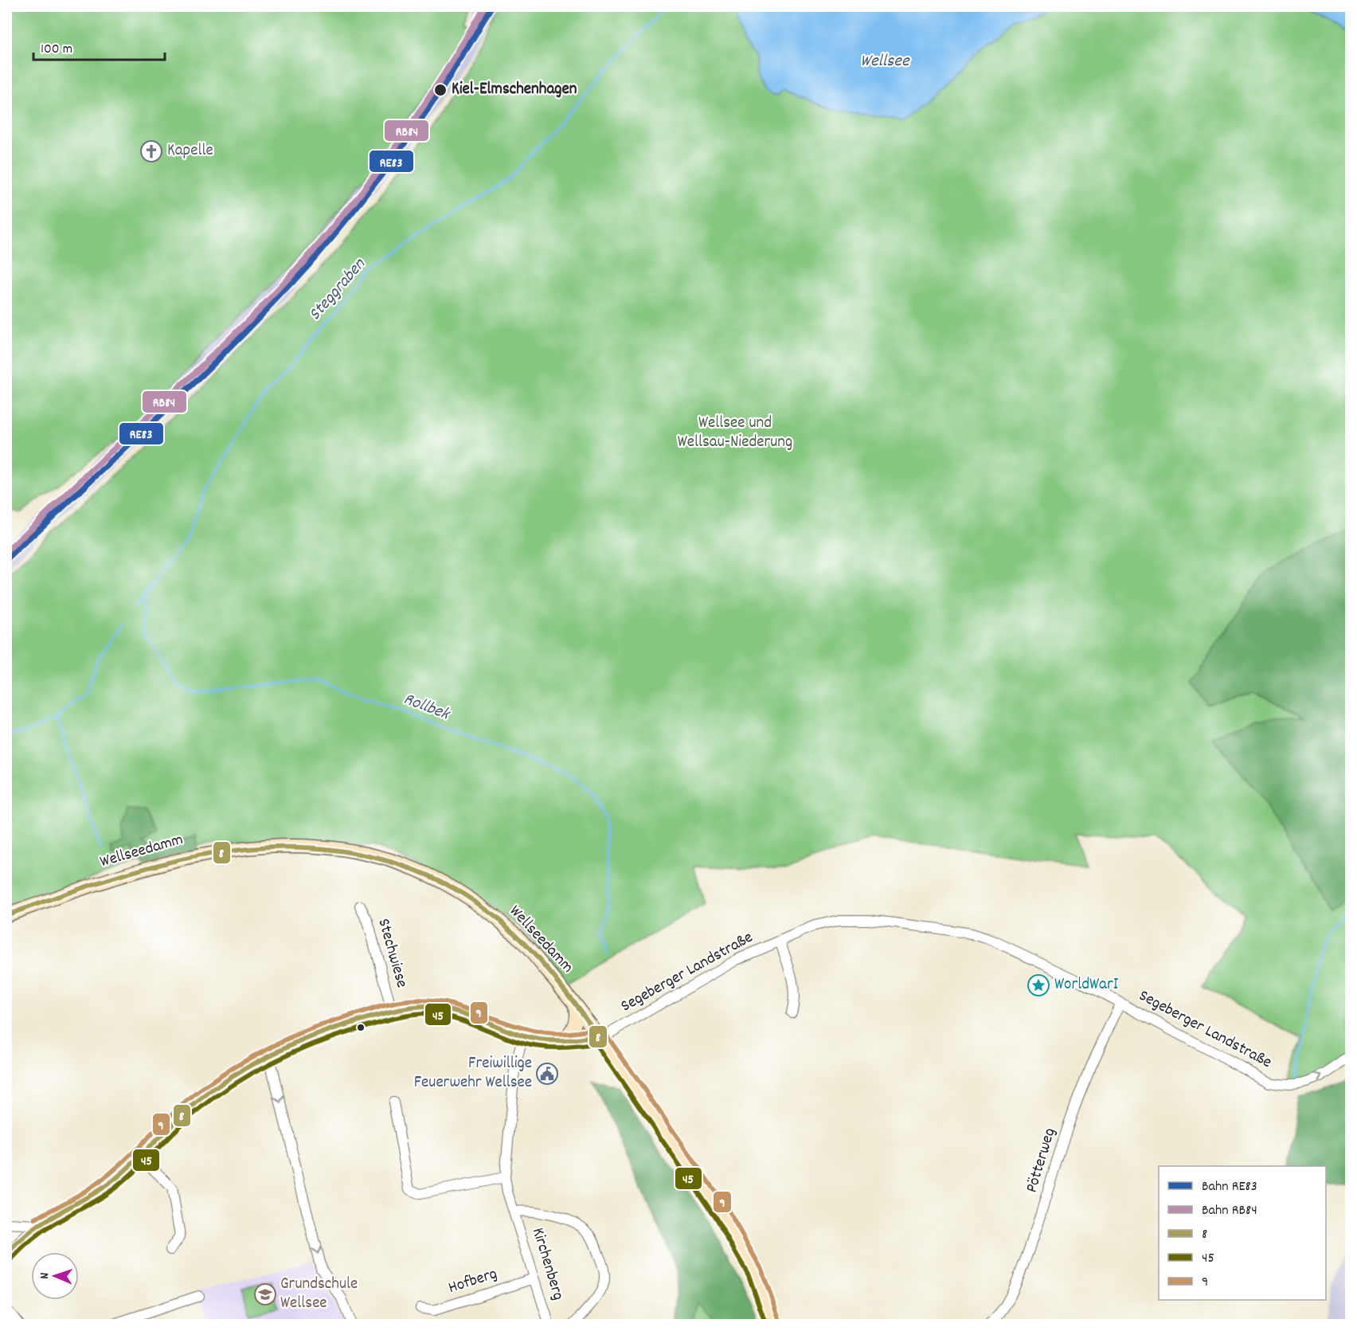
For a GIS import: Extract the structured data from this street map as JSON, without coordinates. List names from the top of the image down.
{
  "streets": {
    "main road": ["Wellseedamm"],
    "street": [
      "Stechwiese",
      "Segeberger Landstraße",
      "Pötterweg",
      "Kirchenberg",
      "Hofberg"
    ]
  },
  "crossings": [
    ["Wellseedamm", "Segeberger Landstraße"],
    ["Stechwiese", "Segeberger Landstraße"],
    ["Segeberger Landstraße", "Pötterweg"],
    ["Segeberger Landstraße", "Kirchenberg"],
    ["Kirchenberg", "Hofberg"]
  ],
  "water": ["Wellsee", "Steggraben", "Rollbek"],
  "parks": ["Wellsee und Wellsau-Niederung"],
  "places": {
    "other": ["Kiel-Elmschenhagen"],
    "church": ["Kapelle"],
    "place": ["WorldWarI"],
    "public building": ["Freiwillige Feuerwehr Wellsee"],
    "school or university": ["Grundschule Wellsee"]
  },
  "lines": [
    "rail line RE83",
    "rail line RB84",
    "transit line 8",
    "transit line 9",
    "transit line 45"
  ],
  "legend": [
    "Bahn RE83",
    "Bahn RB84",
    "8",
    "45",
    "9"
  ],
  "scale_bar": "100 m",
  "north": "left"
}
